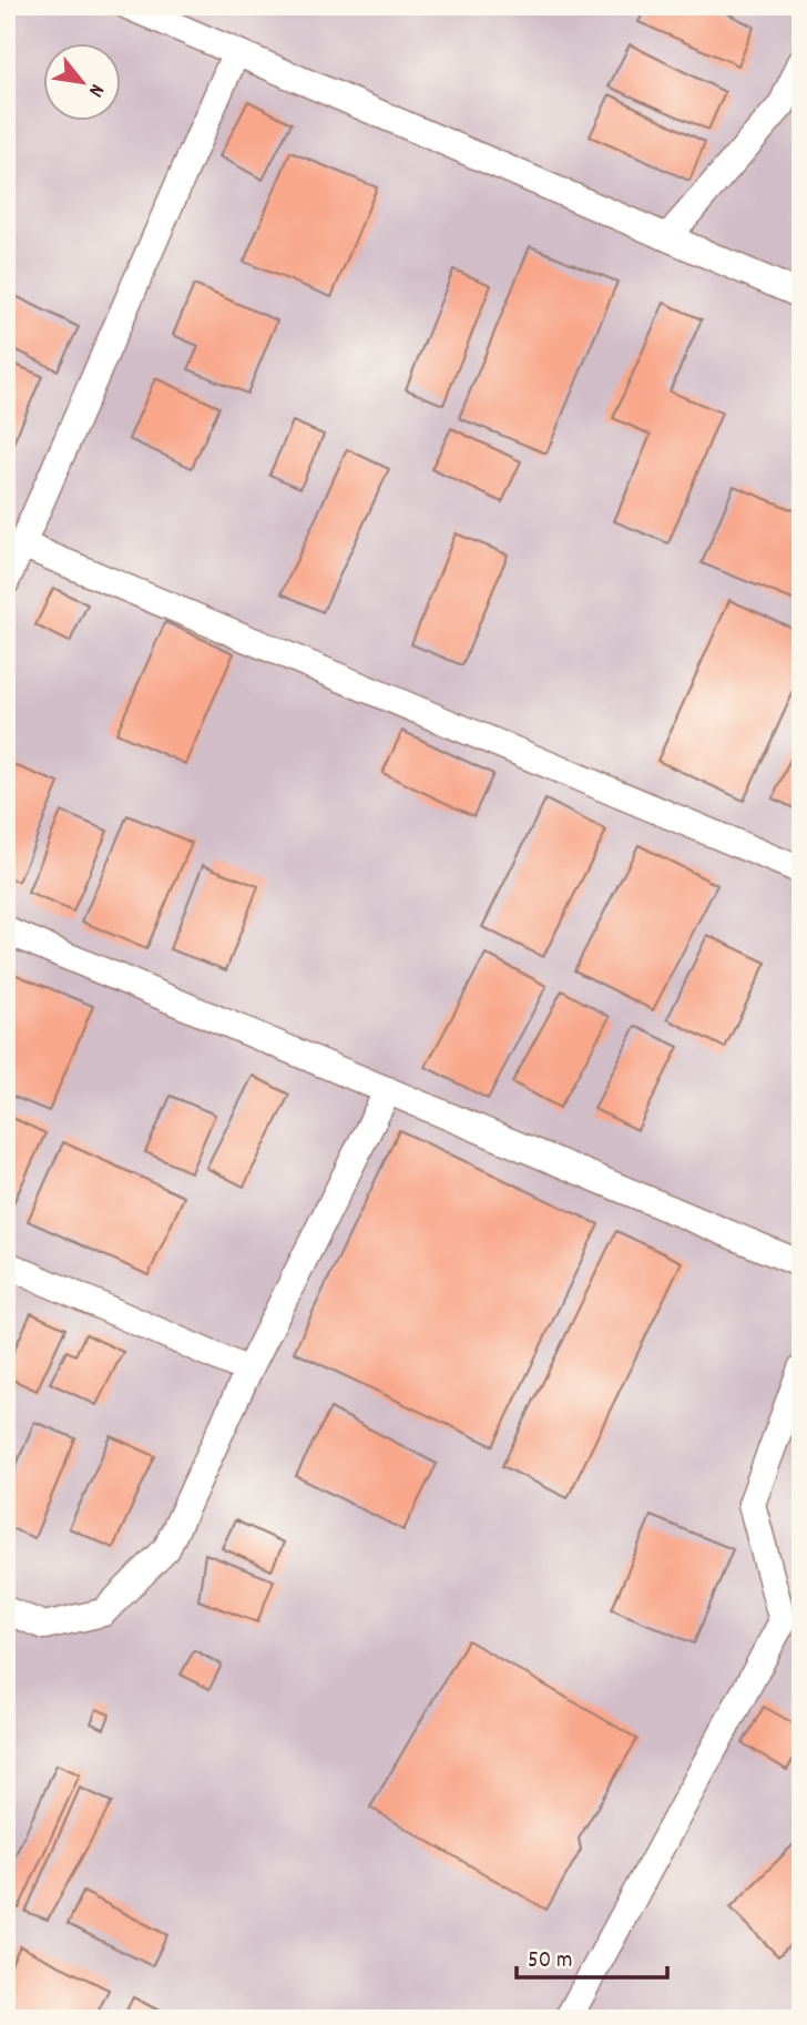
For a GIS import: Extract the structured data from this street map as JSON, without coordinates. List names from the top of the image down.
{
  "scale_bar": "50 m",
  "north": "bottom right"
}
